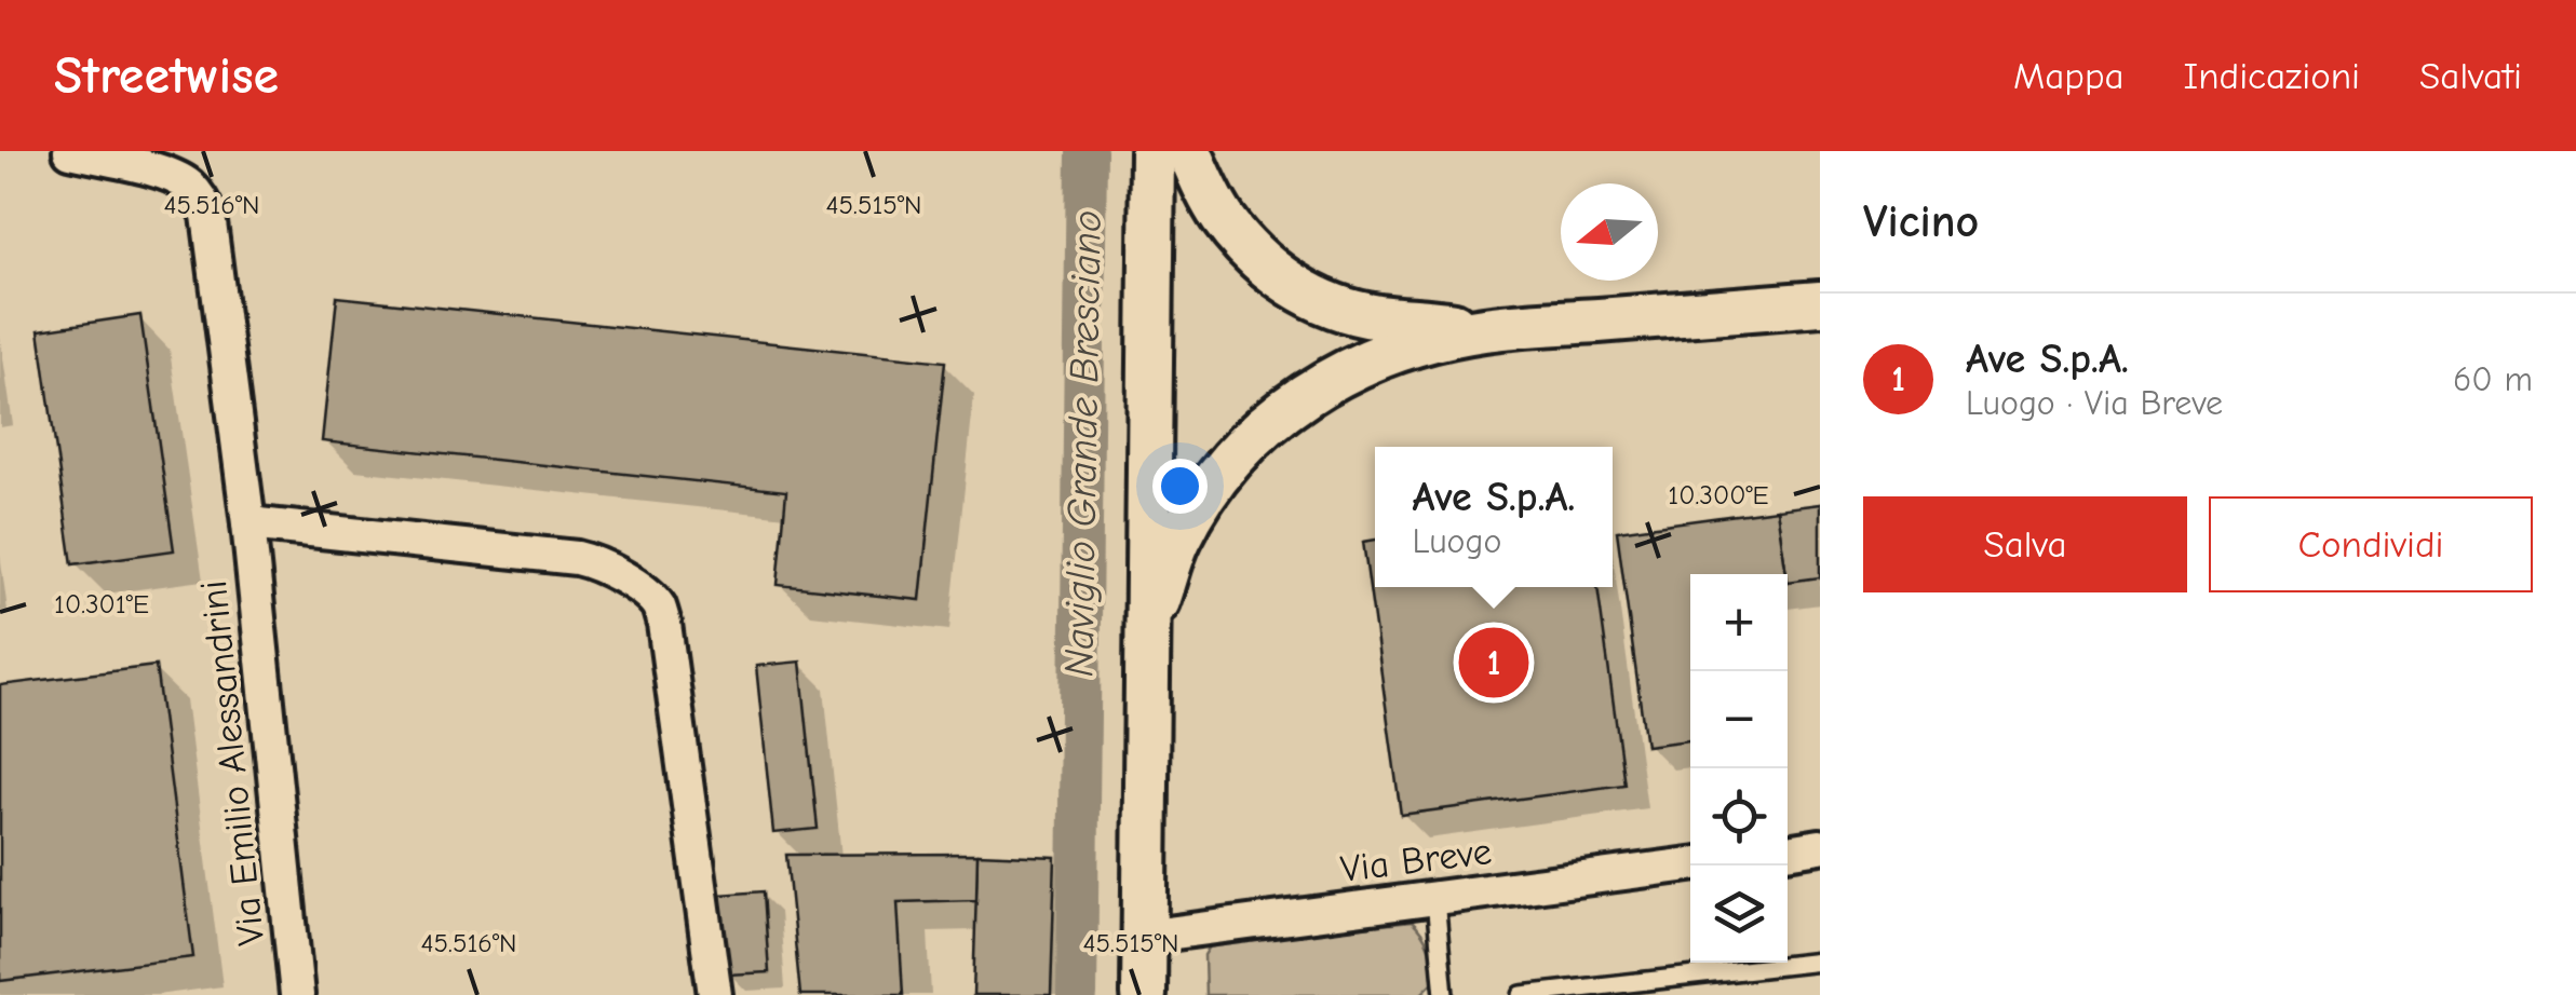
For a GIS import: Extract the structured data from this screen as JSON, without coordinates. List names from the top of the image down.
{
  "streets": {
    "street": ["Via Emilio Alessandrini", "Via Breve"]
  },
  "water": ["Naviglio Grande Bresciano"],
  "north": "left",
  "page": {
    "header": "Streetwise",
    "nav": ["Mappa", "Indicazioni", "Salvati"],
    "heading": "Vicino",
    "list": [
      {
        "mark": "1",
        "name": "Ave S.p.A.",
        "note": "Luogo · Via Breve",
        "value": "60 m"
      }
    ],
    "popup": ["Ave S.p.A.", "Luogo"],
    "buttons": ["Salva", "Condividi"],
    "map_buttons": ["+", "−"],
    "pins": "1"
  },
  "coordinates": [
    "45.516°N",
    "45.515°N",
    "10.300°E",
    "10.301°E"
  ]
}
